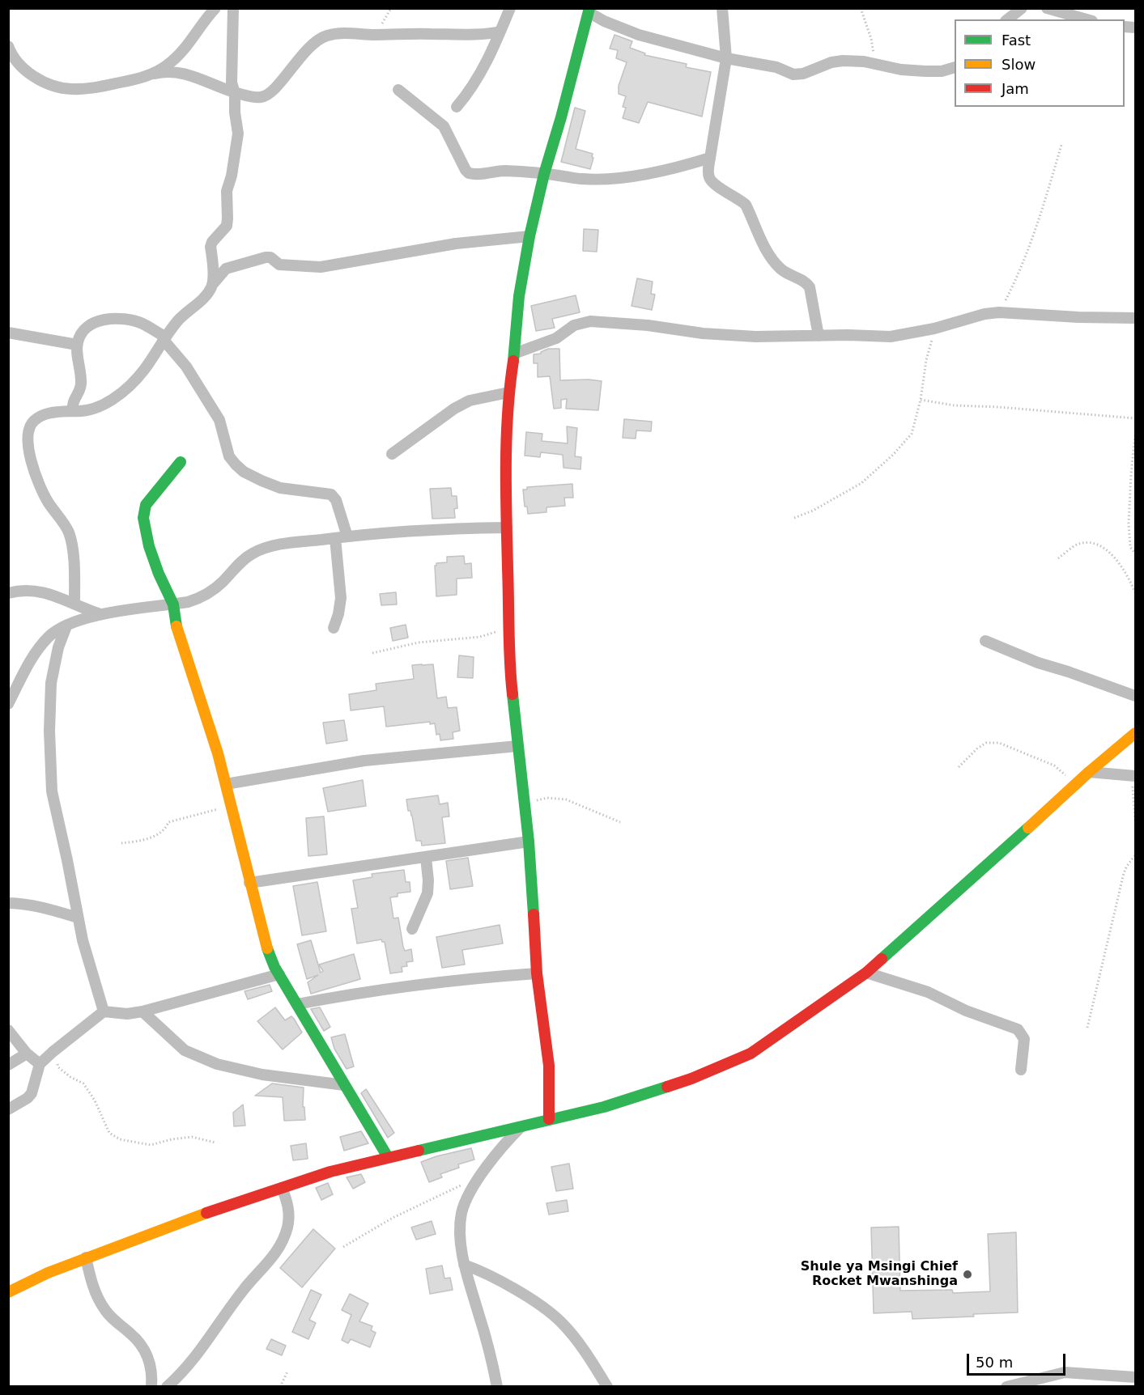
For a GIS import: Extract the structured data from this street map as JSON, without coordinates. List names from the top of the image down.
{
  "places": ["Shule ya Msingi Chief Rocket Mwanshinga"],
  "legend": ["Fast", "Slow", "Jam"],
  "scale_bar": "50 m"
}
